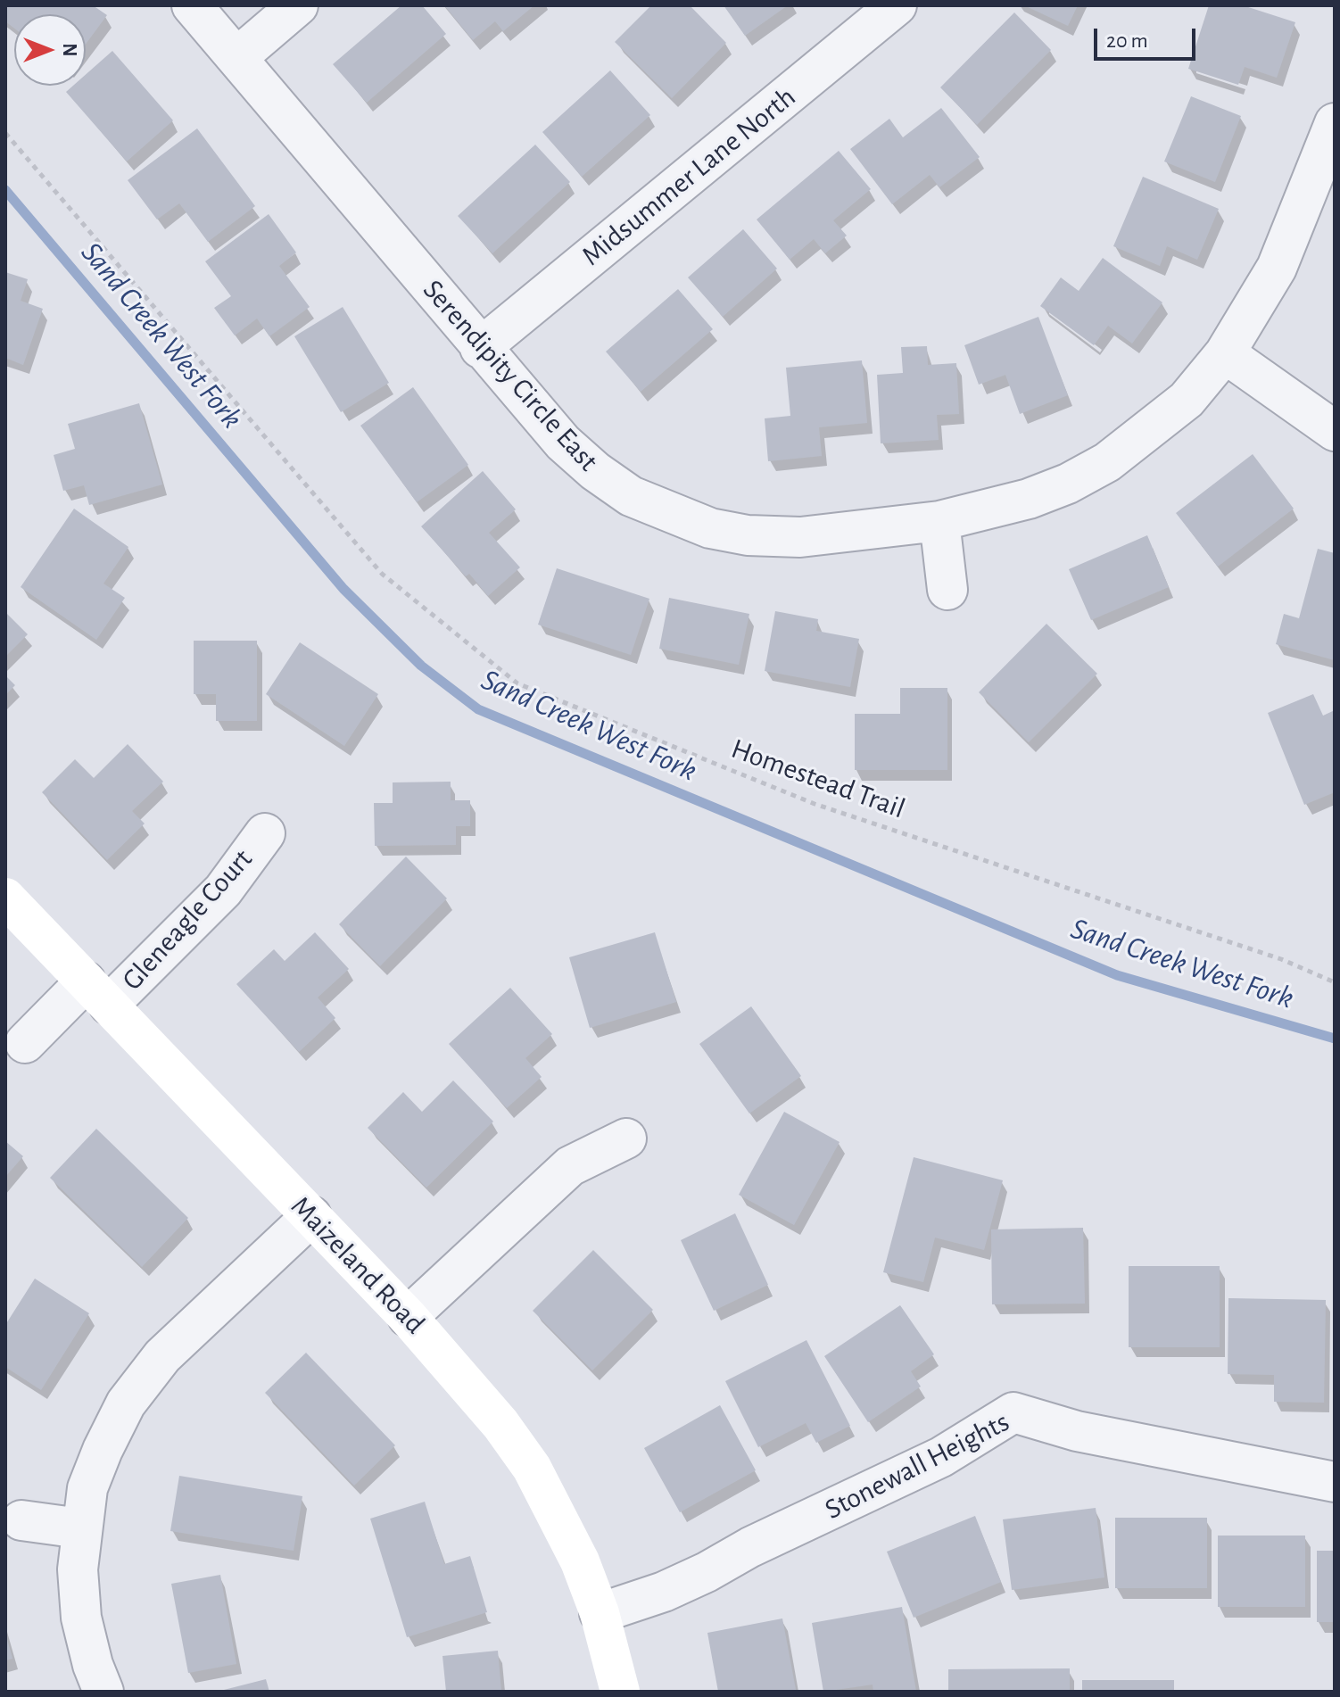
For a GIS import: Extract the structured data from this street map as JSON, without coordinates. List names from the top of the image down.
{
  "streets": {
    "main road": ["Maizeland Road"],
    "street": [
      "Midsummer Lane North",
      "Serendipity Circle East",
      "Gleneagle Court",
      "Stonewall Heights"
    ],
    "path": ["Homestead Trail"]
  },
  "crossings": [
    ["Midsummer Lane North", "Serendipity Circle East"],
    ["Gleneagle Court", "Maizeland Road"],
    ["Maizeland Road", "Stonewall Heights"]
  ],
  "water": ["Sand Creek West Fork"],
  "scale_bar": "20 m",
  "north": "right"
}
